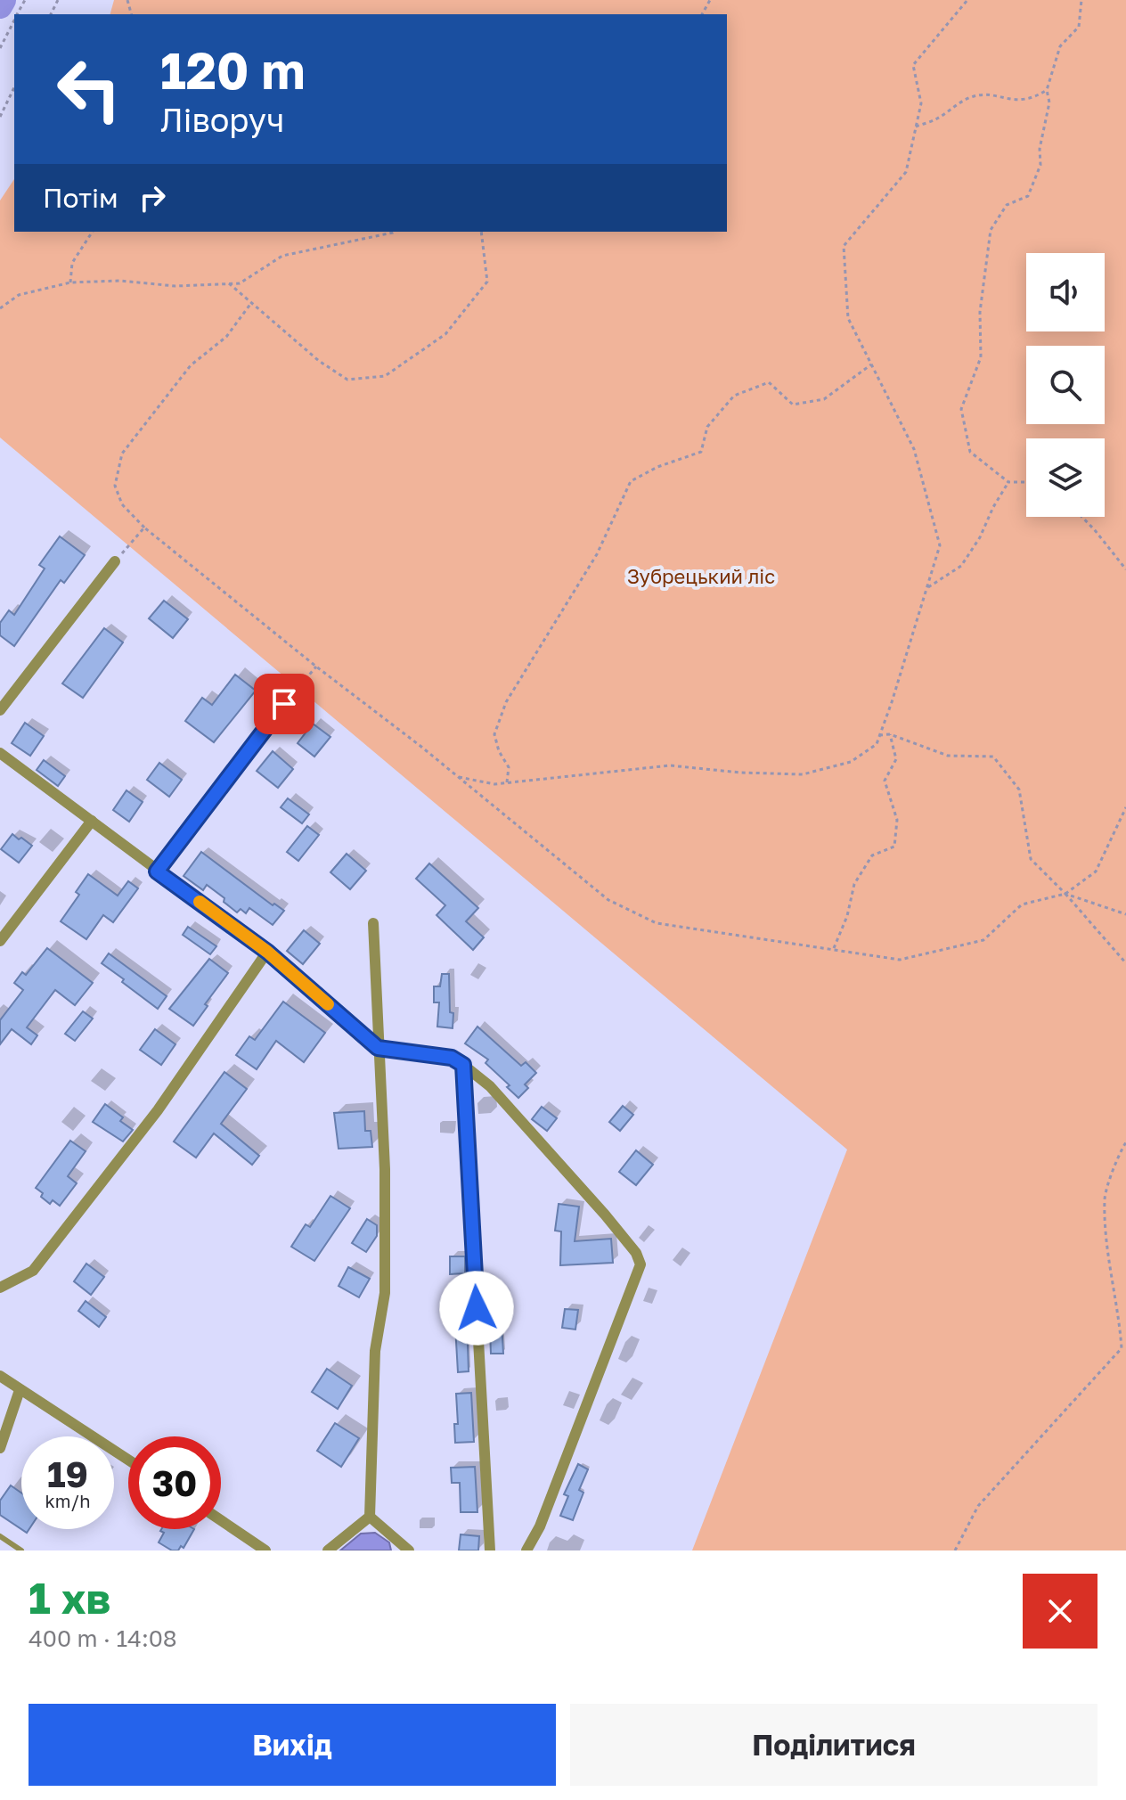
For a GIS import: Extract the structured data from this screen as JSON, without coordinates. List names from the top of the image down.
{
  "parks": ["Зубрецький ліс"],
  "page": {
    "turn": ["120 m", "Ліворуч"],
    "then": "Потім",
    "speed": "19 km/h",
    "limit": "30",
    "heading": ["1 хв", "400 m · 14:08"],
    "buttons": ["Вихід", "Поділитися"]
  }
}
